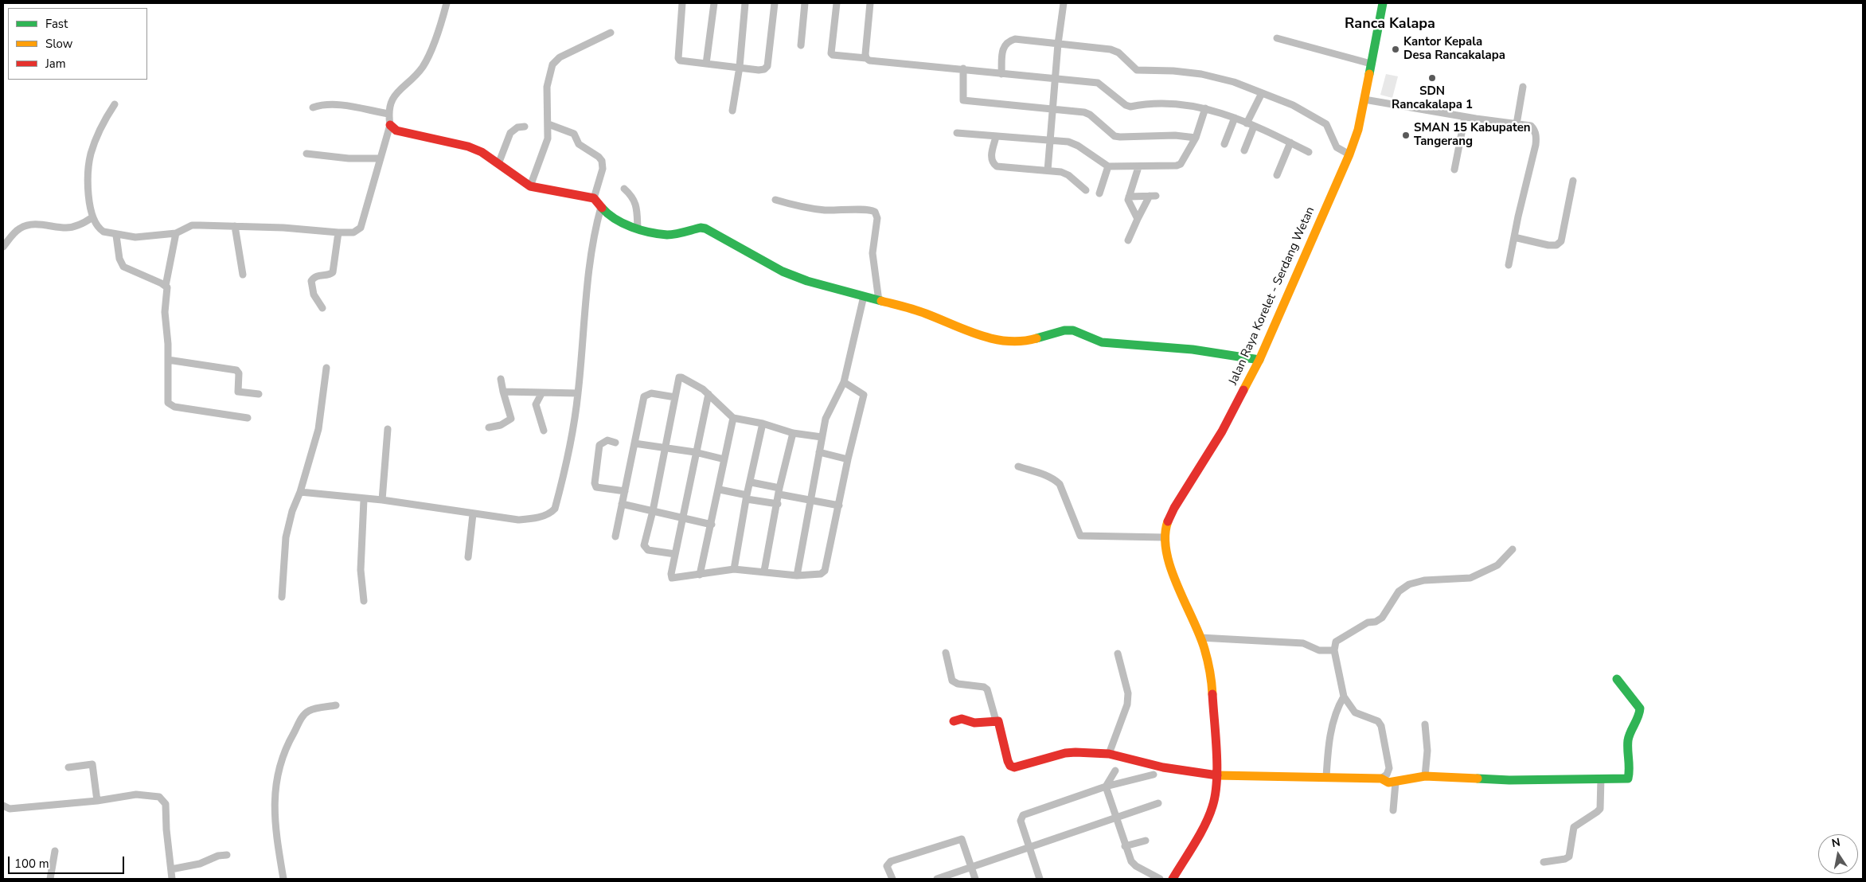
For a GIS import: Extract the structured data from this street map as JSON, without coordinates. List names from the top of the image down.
{
  "streets": {
    "street": ["Jalan Raya Korelet - Serdang Wetan"]
  },
  "districts": ["Ranca Kalapa"],
  "places": ["Kantor Kepala Desa Rancakalapa", "SDN Rancakalapa 1", "SMAN 15 Kabupaten Tangerang"],
  "legend": ["Fast", "Slow", "Jam"],
  "scale_bar": "100 m",
  "north": "top"
}
